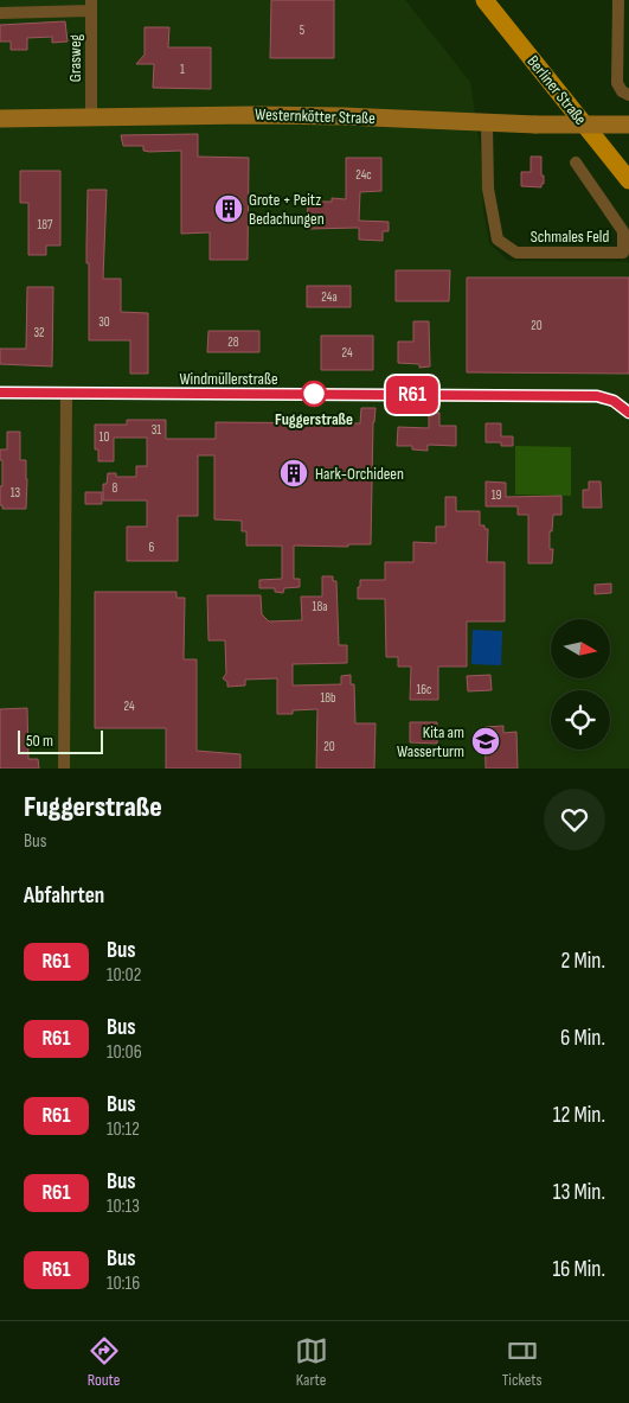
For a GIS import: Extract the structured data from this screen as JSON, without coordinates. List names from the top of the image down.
{
  "streets": {
    "main road": ["Berliner Straße"],
    "street": [
      "Grasweg",
      "Westernkötter Straße",
      "Schmales Feld",
      "Windmüllerstraße"
    ]
  },
  "crossings": [
    ["Grasweg", "Westernkötter Straße"],
    ["Westernkötter Straße", "Schmales Feld"]
  ],
  "places": {
    "building": ["Grote + Peitz Bedachungen", "Hark-Orchideen"],
    "other": ["Fuggerstraße"],
    "school or university": ["Kita am Wasserturm"]
  },
  "lines": ["bus line R61"],
  "house_numbers": [
    "5",
    "1",
    "24c",
    "187",
    "24a",
    "30",
    "20",
    "32",
    "28",
    "24",
    "31",
    "10",
    "8",
    "13",
    "19",
    "6",
    "18a",
    "16c",
    "18b",
    "24",
    "20"
  ],
  "scale_bar": "50 m",
  "north": "right",
  "page": {
    "on_map": "R61",
    "scale": "50 m",
    "heading": [
      ["Fuggerstraße", "Bus"],
      "Abfahrten"
    ],
    "list": [
      {
        "mark": "R61",
        "name": "Bus",
        "note": "10:02",
        "value": "2 Min."
      },
      {
        "mark": "R61",
        "name": "Bus",
        "note": "10:06",
        "value": "6 Min."
      },
      {
        "mark": "R61",
        "name": "Bus",
        "note": "10:12",
        "value": "12 Min."
      },
      {
        "mark": "R61",
        "name": "Bus",
        "note": "10:13",
        "value": "13 Min."
      },
      {
        "mark": "R61",
        "name": "Bus",
        "note": "10:16",
        "value": "16 Min."
      }
    ],
    "tabs": ["Route", "Karte", "Tickets"]
  }
}
